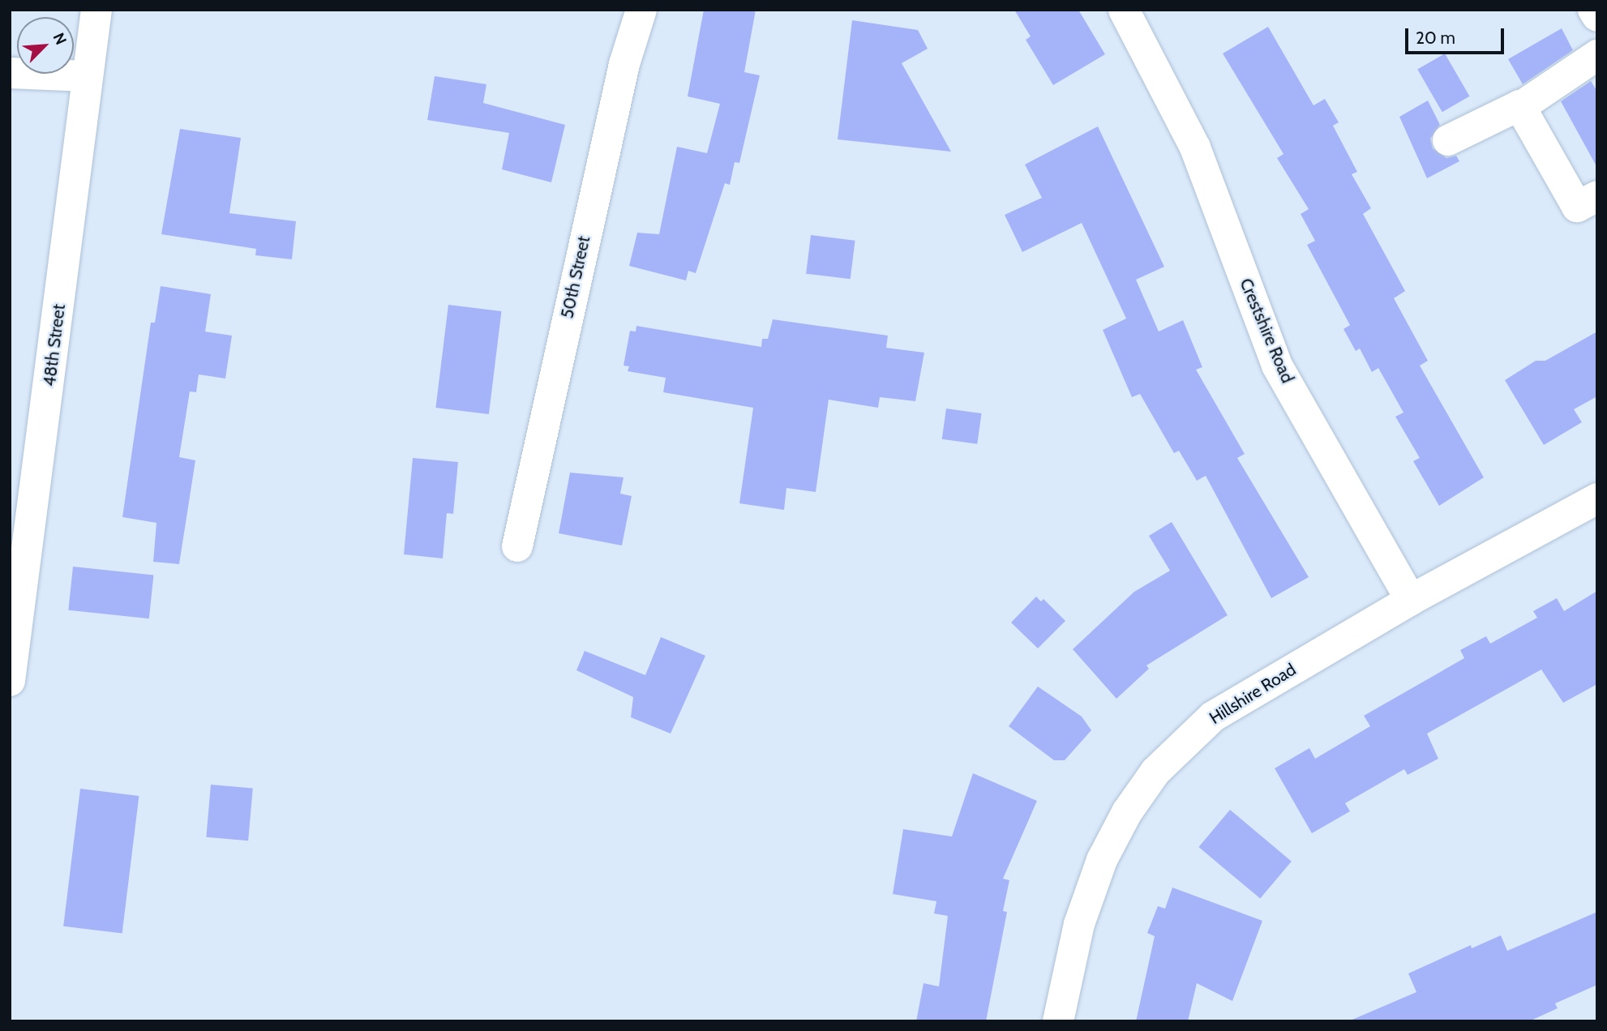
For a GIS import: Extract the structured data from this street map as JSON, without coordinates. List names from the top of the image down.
{
  "streets": {
    "street": [
      "50th Street",
      "Crestshire Road",
      "48th Street",
      "Hillshire Road"
    ]
  },
  "crossings": [
    ["Crestshire Road", "Hillshire Road"]
  ],
  "scale_bar": "20 m",
  "north": "top right"
}
